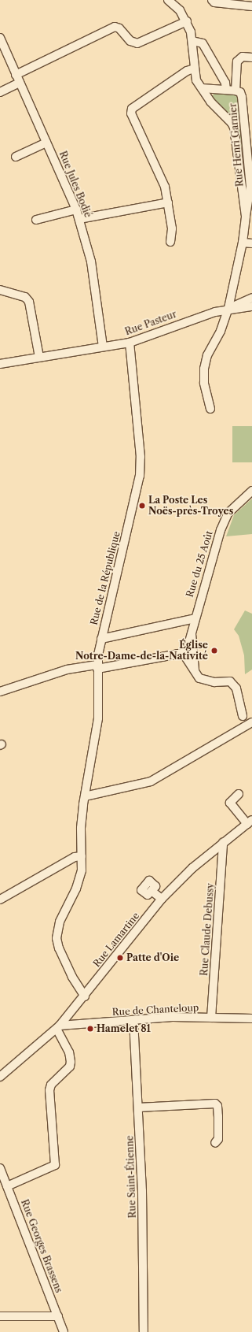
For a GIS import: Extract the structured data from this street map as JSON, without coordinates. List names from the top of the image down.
{
  "streets": {
    "street": [
      "Rue Henri Garnier",
      "Rue Jules Bodié",
      "Rue Pasteur",
      "Rue du 25 Août",
      "Rue de la République",
      "Rue Claude Debussy",
      "Rue Lamartine",
      "Rue de Chanteloup",
      "Rue Saint-Étienne",
      "Rue Georges Brassens"
    ]
  },
  "crossings": [
    ["Rue Henri Garnier", "Rue Pasteur"],
    ["Rue Jules Bodié", "Rue Pasteur"],
    ["Rue Pasteur", "Rue de la République"],
    ["Rue de la République", "Rue Lamartine"],
    ["Rue Claude Debussy", "Rue Lamartine"],
    ["Rue Claude Debussy", "Rue de Chanteloup"],
    ["Rue Lamartine", "Rue de Chanteloup"],
    ["Rue de Chanteloup", "Rue Saint-Étienne"]
  ],
  "places": [
    "La Poste Les Noës-près-Troyes",
    "Église Notre-Dame-de-la-Nativité",
    "Patte d'Oie",
    "Hamelet 81"
  ]
}
